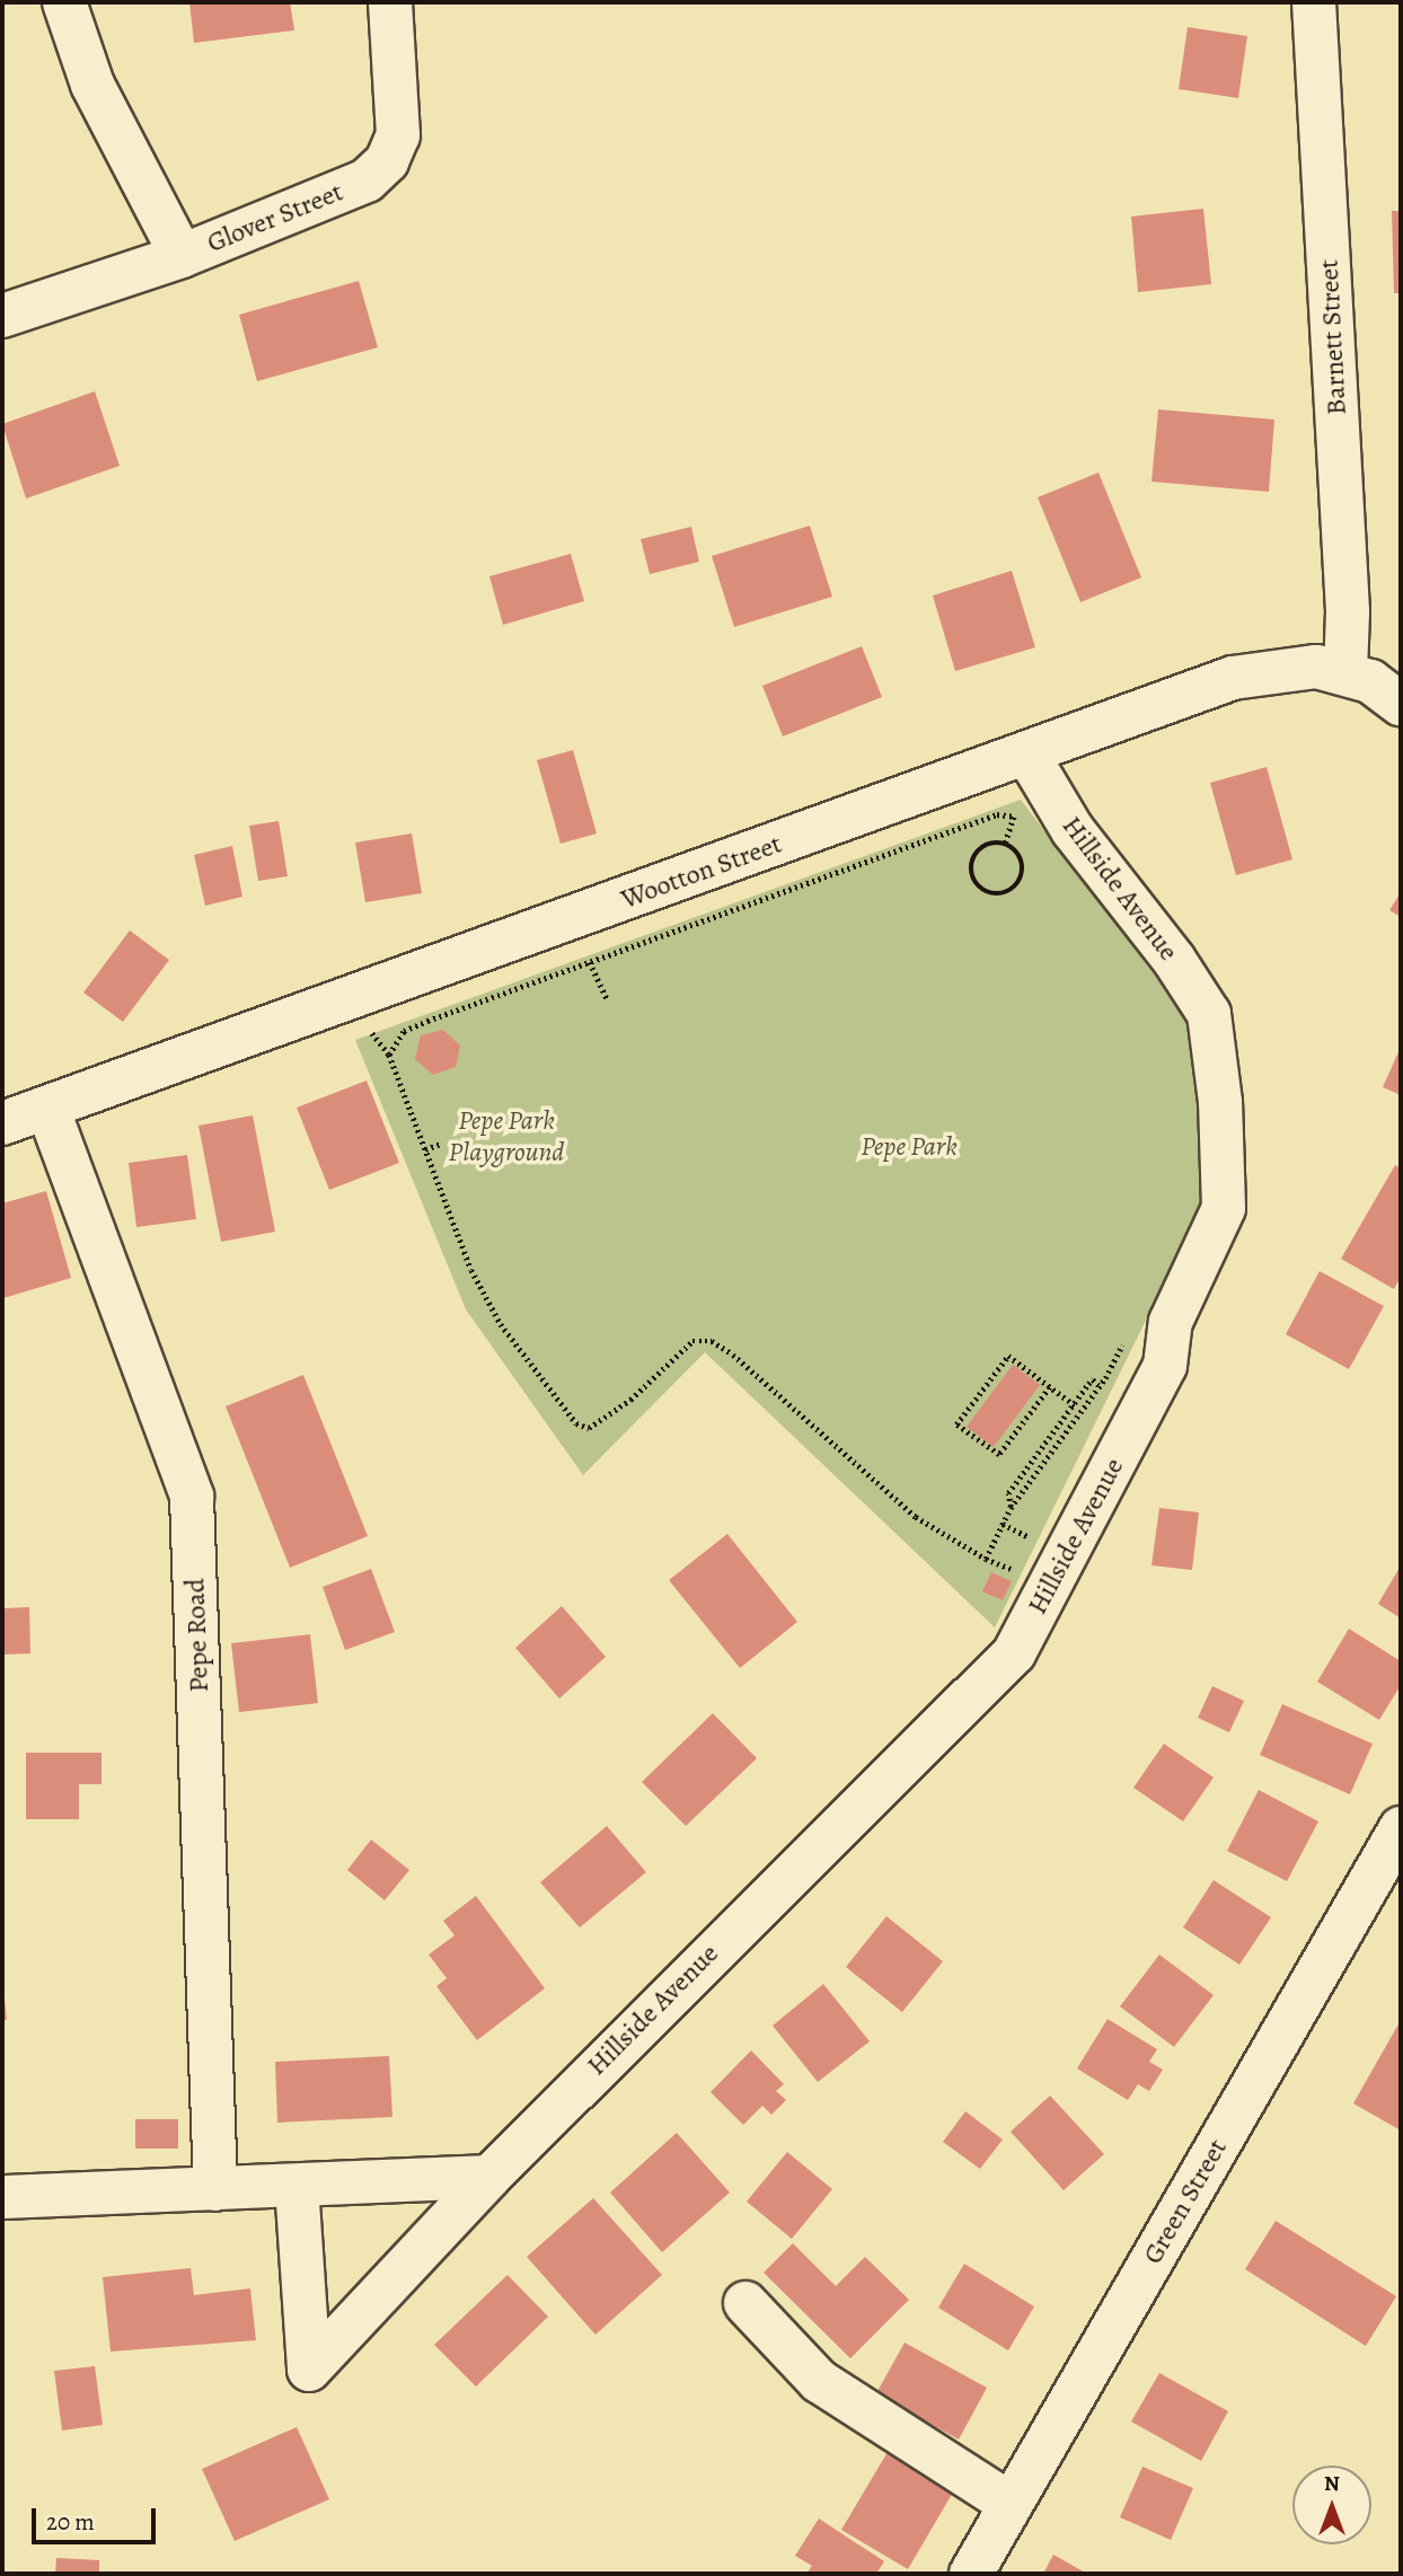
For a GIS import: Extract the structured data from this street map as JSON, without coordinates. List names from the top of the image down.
{
  "streets": {
    "street": [
      "Glover Street",
      "Barnett Street",
      "Wootton Street",
      "Hillside Avenue",
      "Pepe Road",
      "Green Street"
    ]
  },
  "crossings": [
    ["Barnett Street", "Wootton Street"],
    ["Wootton Street", "Hillside Avenue"],
    ["Wootton Street", "Pepe Road"]
  ],
  "parks": ["Pepe Park Playground", "Pepe Park"],
  "scale_bar": "20 m",
  "north": "top"
}
